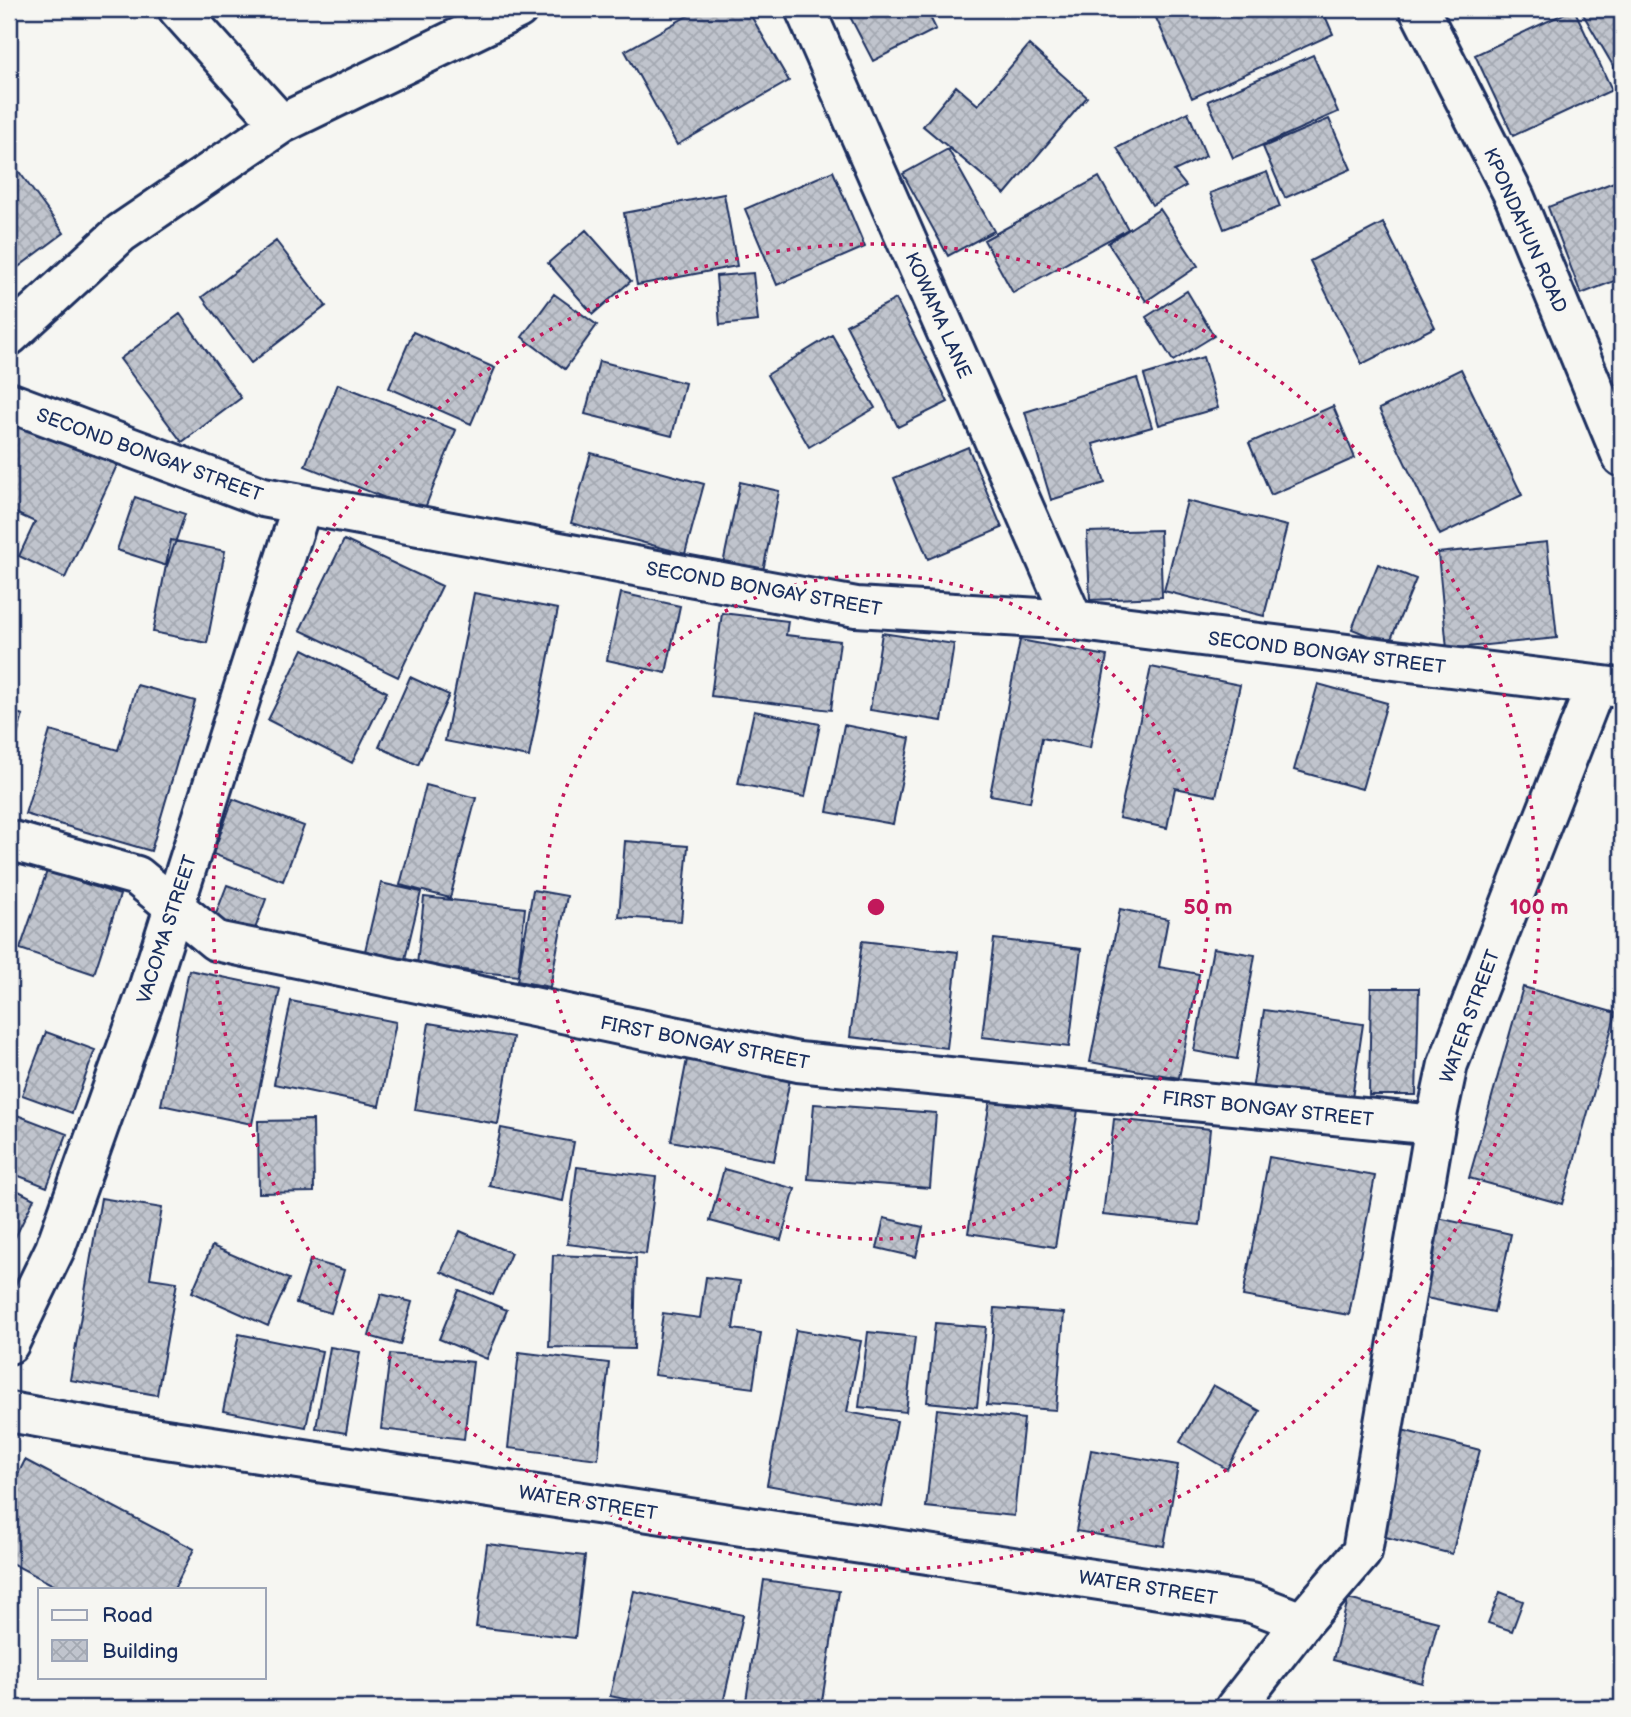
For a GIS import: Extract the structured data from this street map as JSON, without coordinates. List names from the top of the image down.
{
  "streets": {
    "street": [
      "KPONDAHUN ROAD",
      "KOWAMA LANE",
      "SECOND BONGAY STREET",
      "VACOMA STREET",
      "WATER STREET",
      "FIRST BONGAY STREET"
    ]
  },
  "crossings": [
    ["KOWAMA LANE", "SECOND BONGAY STREET"],
    ["SECOND BONGAY STREET", "VACOMA STREET"],
    ["SECOND BONGAY STREET", "WATER STREET"],
    ["VACOMA STREET", "FIRST BONGAY STREET"],
    ["WATER STREET", "FIRST BONGAY STREET"]
  ],
  "legend": ["Road", "Building"],
  "rings": ["50 m", "100 m"]
}
